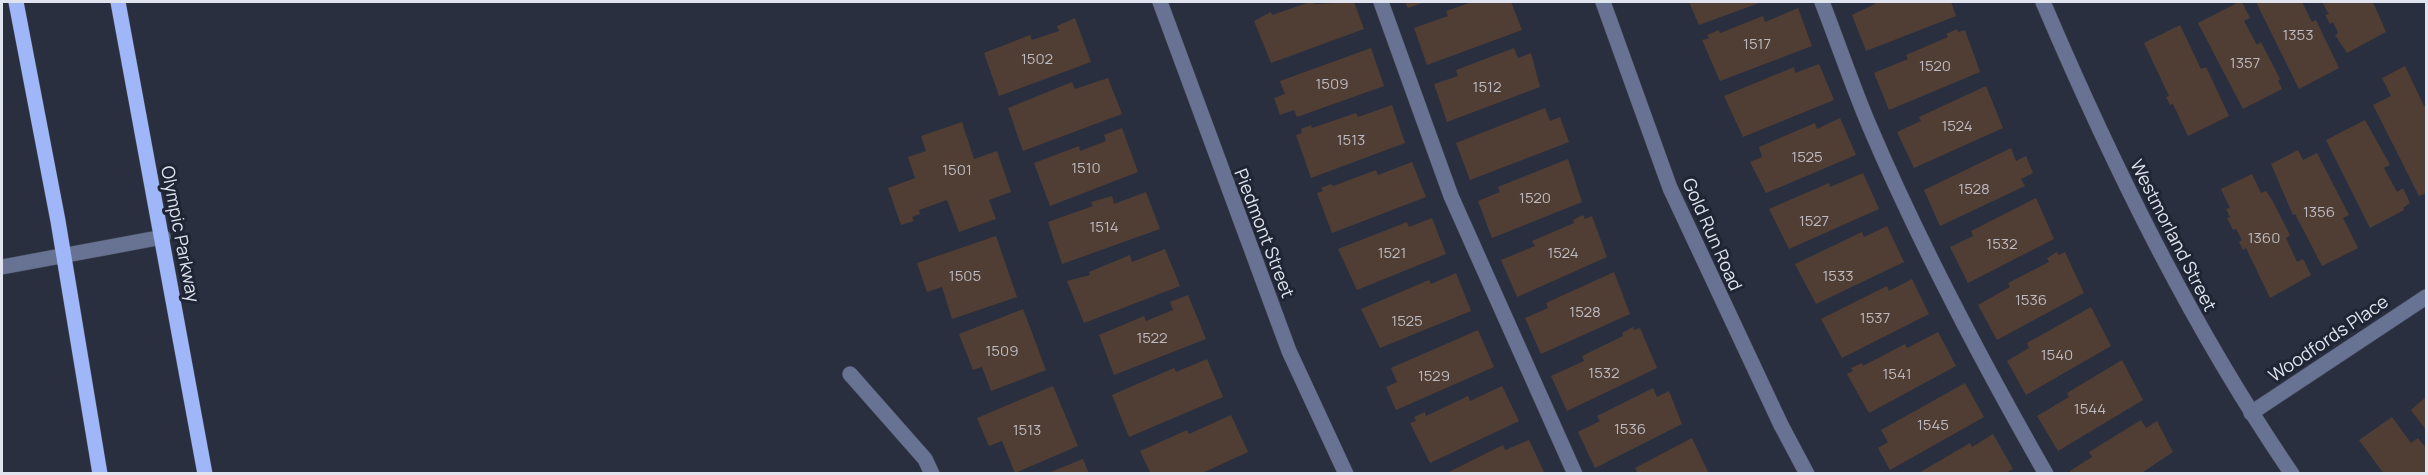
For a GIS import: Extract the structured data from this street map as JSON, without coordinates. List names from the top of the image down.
{
  "streets": {
    "main road": ["Olympic Parkway"],
    "street": [
      "Piedmont Street",
      "Gold Run Road",
      "Westmorland Street",
      "Woodfords Place"
    ]
  },
  "crossings": [
    ["Westmorland Street", "Woodfords Place"]
  ],
  "house_numbers": [
    "1353",
    "1517",
    "1502",
    "1357",
    "1520",
    "1509",
    "1512",
    "1524",
    "1513",
    "1525",
    "1510",
    "1501",
    "1528",
    "1520",
    "1356",
    "1527",
    "1514",
    "1360",
    "1532",
    "1521",
    "1524",
    "1505",
    "1533",
    "1536",
    "1528",
    "1537",
    "1525",
    "1522",
    "1509",
    "1540",
    "1532",
    "1541",
    "1529",
    "1544",
    "1545",
    "1536",
    "1513"
  ]
}
